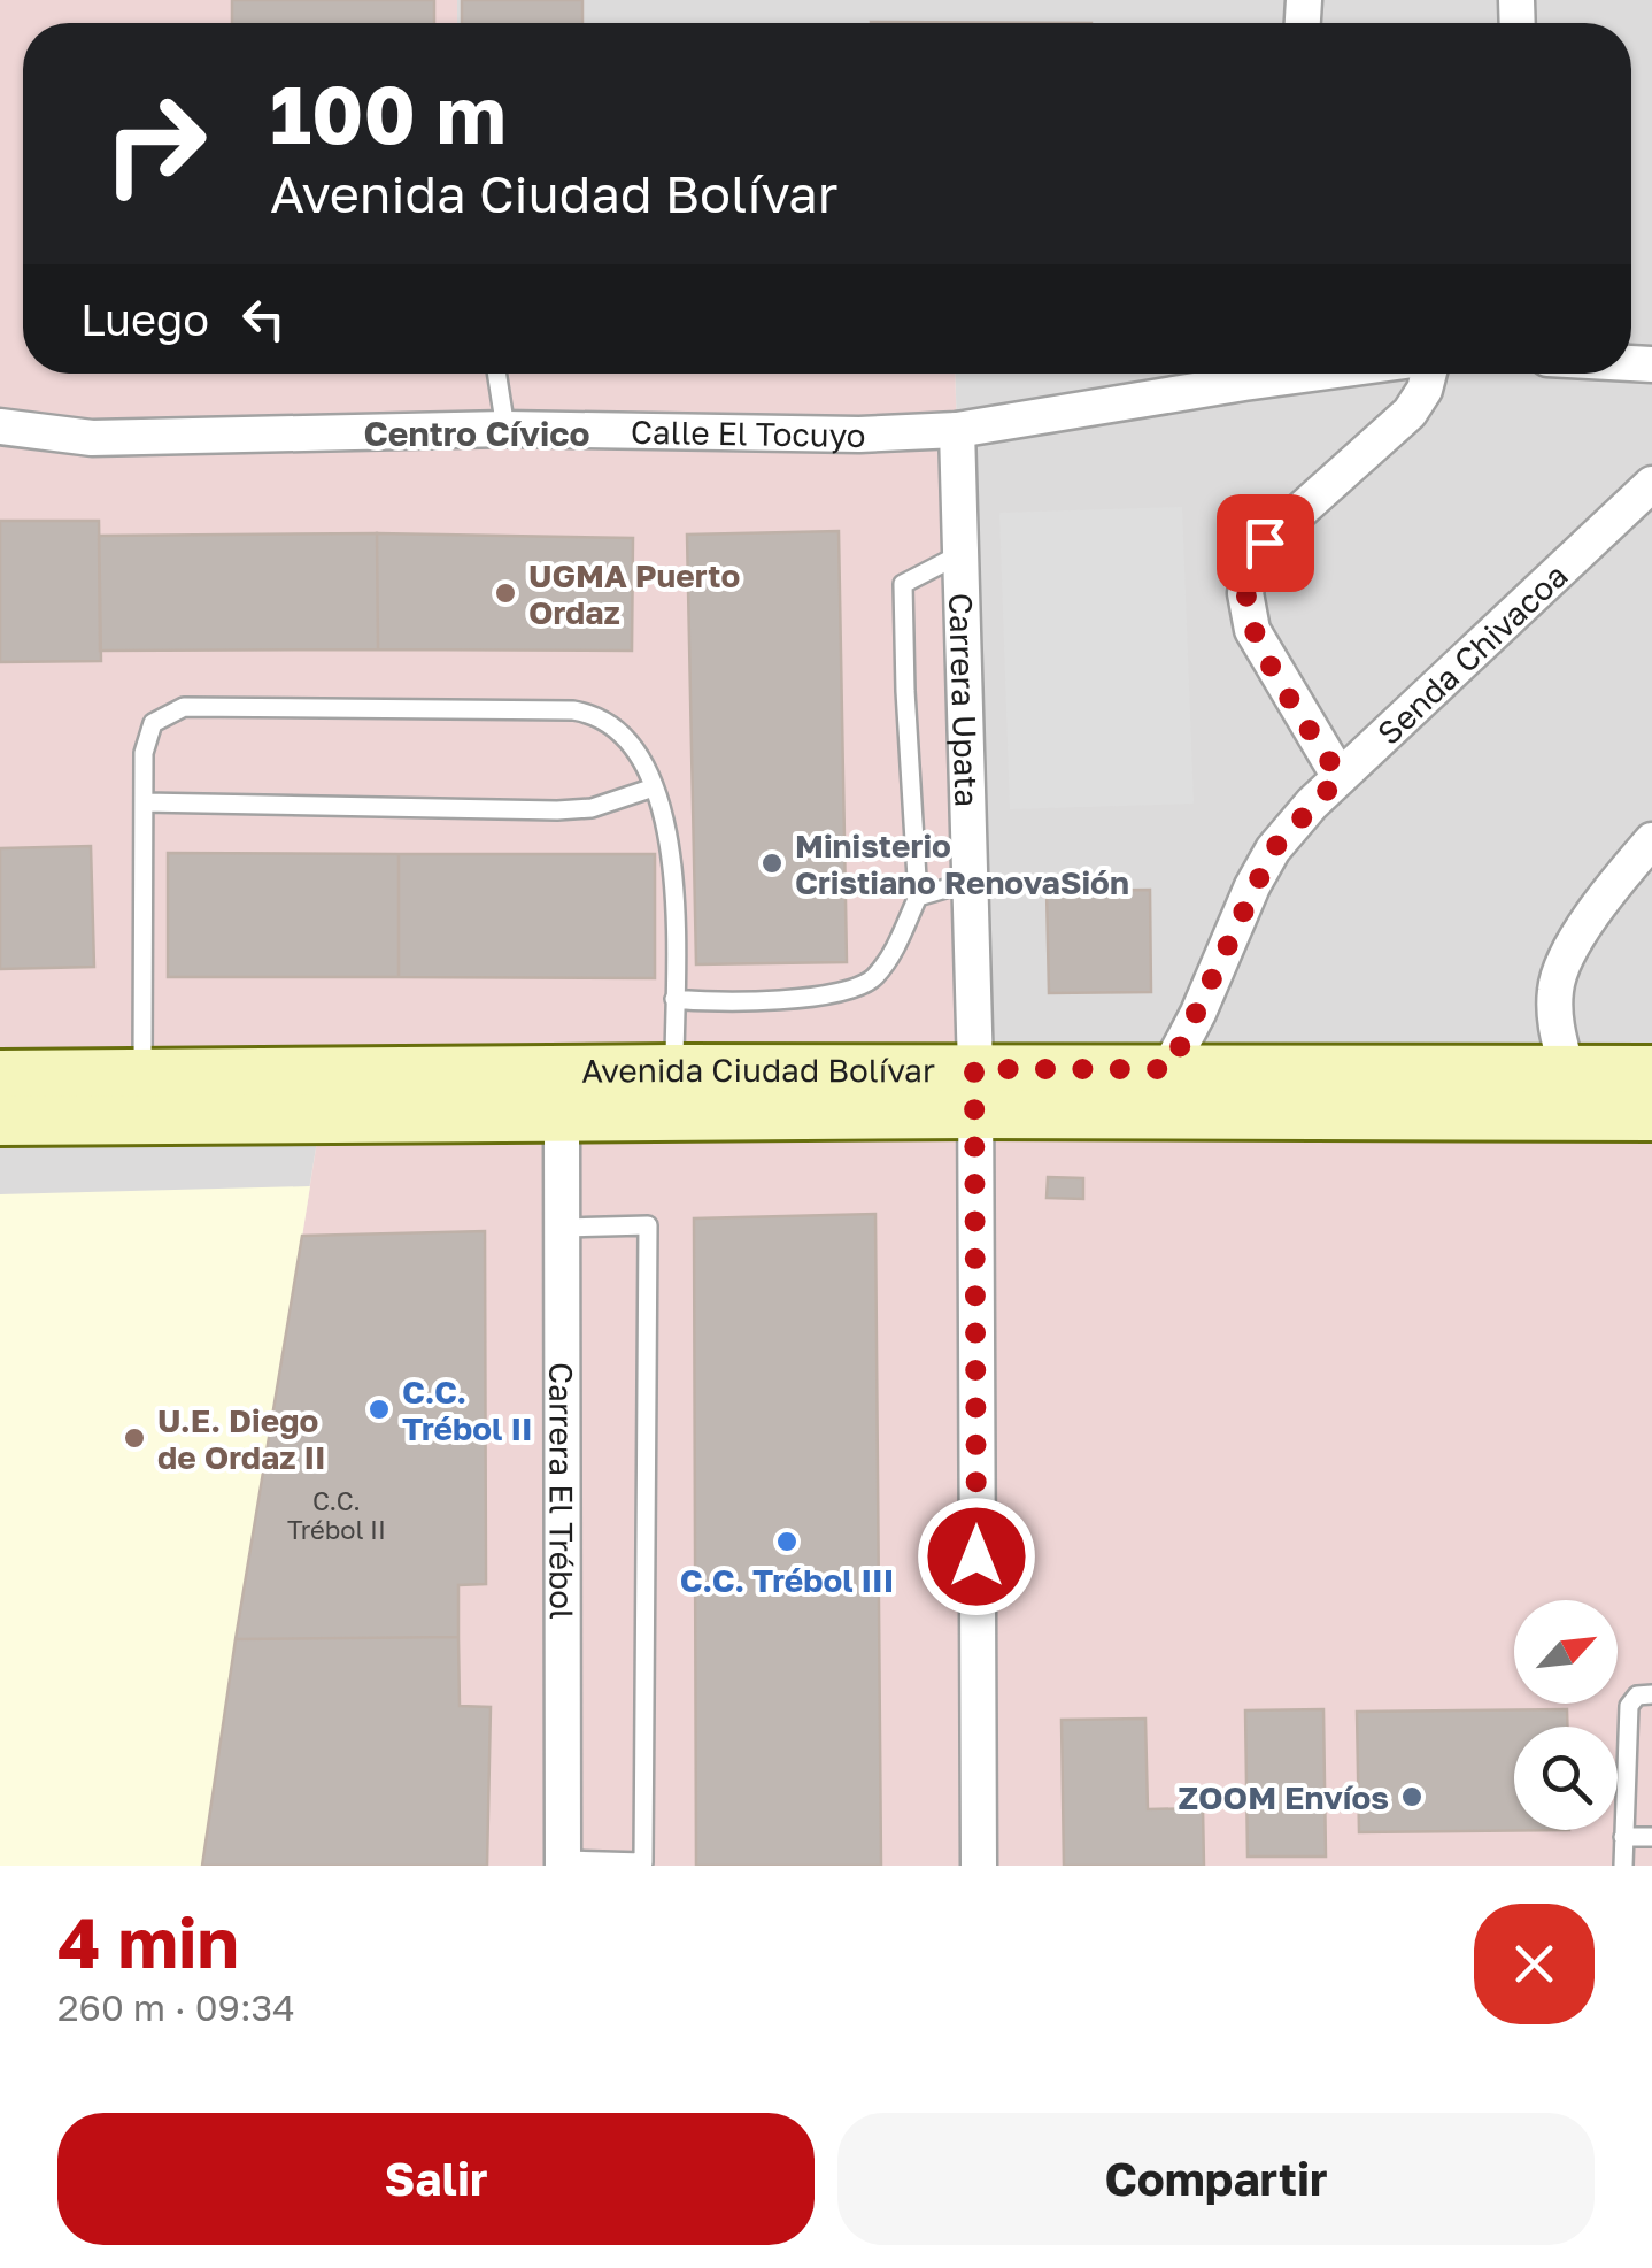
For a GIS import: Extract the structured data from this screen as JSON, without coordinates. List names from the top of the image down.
{
  "streets": {
    "street": [
      "Calle El Tocuyo",
      "Senda Chivacoa",
      "Carrera Upata",
      "Avenida Ciudad Bolívar",
      "Carrera El Trébol"
    ]
  },
  "crossings": [
    ["Calle El Tocuyo", "Carrera Upata"],
    ["Senda Chivacoa", "Avenida Ciudad Bolívar"],
    ["Carrera Upata", "Avenida Ciudad Bolívar"],
    ["Avenida Ciudad Bolívar", "Carrera El Trébol"]
  ],
  "districts": ["Centro Cívico"],
  "places": [
    "UGMA Puerto Ordaz",
    "Ministerio Cristiano RenovaSión",
    "C.C. Trébol II",
    "U.E. Diego de Ordaz II",
    "C.C. Trébol III",
    "ZOOM Envíos"
  ],
  "house_numbers": ["C.C. Trébol II"],
  "north": "top right",
  "page": {
    "turn": ["100 m", "Avenida Ciudad Bolívar"],
    "then": "Luego",
    "heading": ["4 min", "260 m · 09:34"],
    "buttons": ["Salir", "Compartir"]
  }
}
